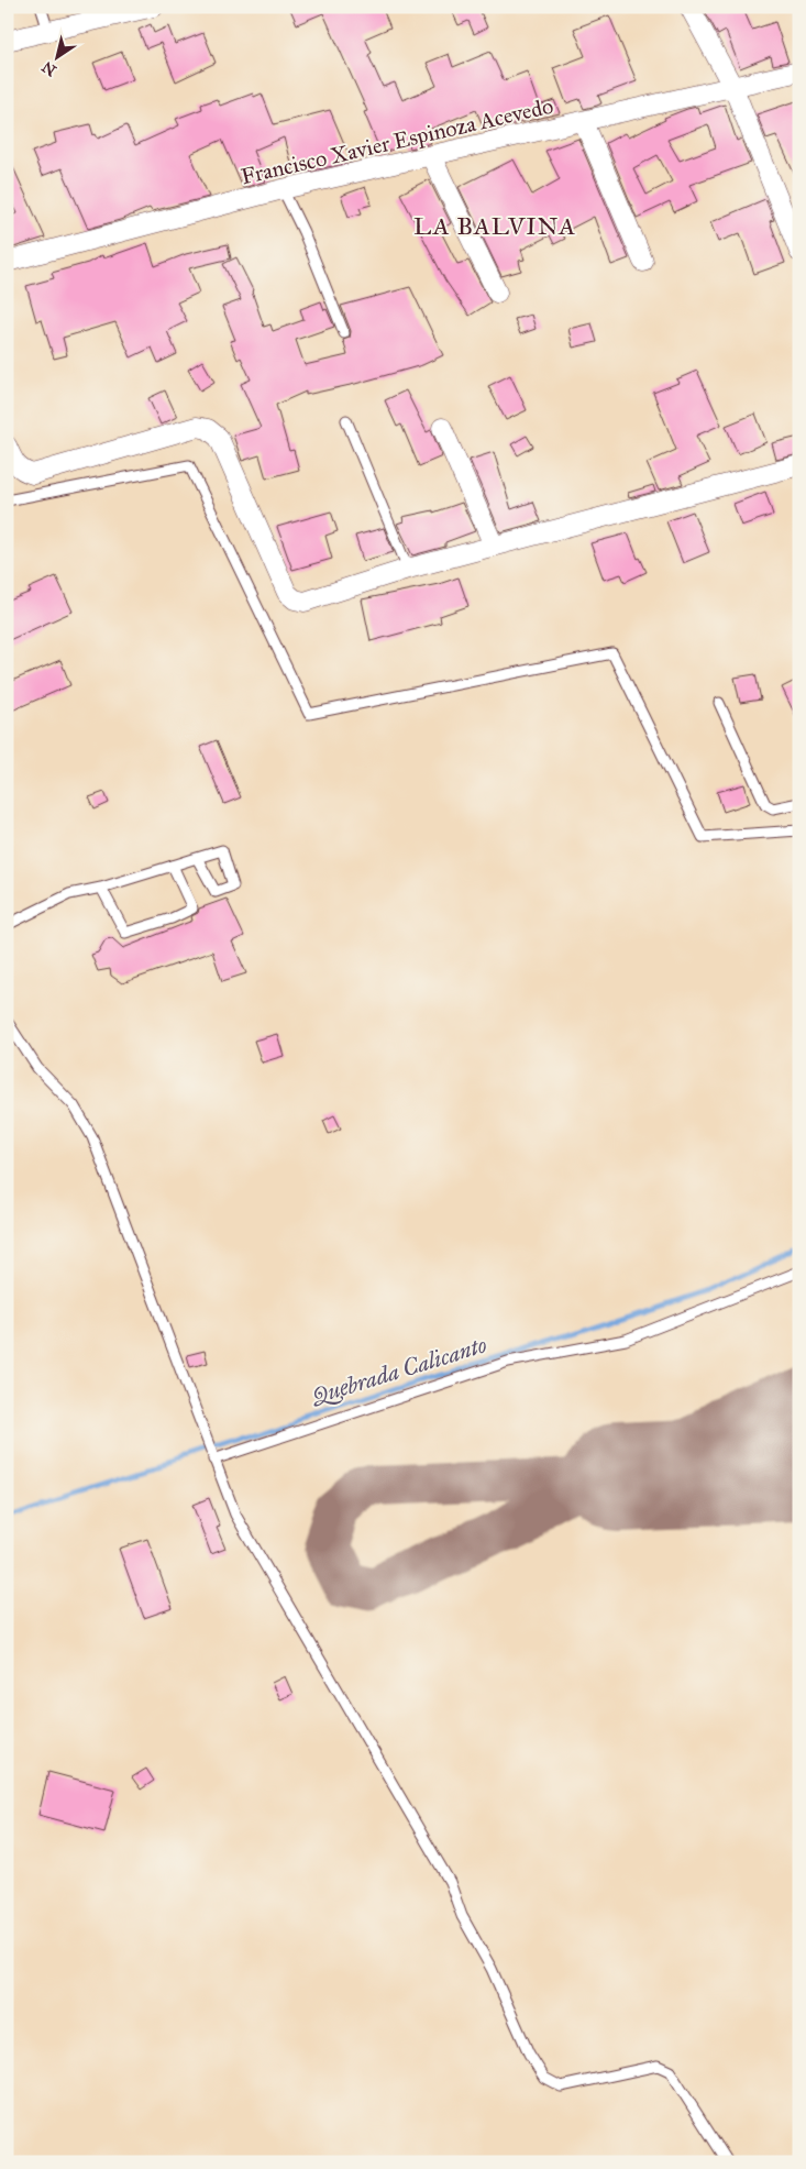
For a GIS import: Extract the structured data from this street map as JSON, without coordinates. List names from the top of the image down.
{
  "streets": {
    "street": ["Francisco Xavier Espinoza Acevedo"]
  },
  "districts": ["LA BALVINA"],
  "water": ["Quebrada Calicanto"],
  "north": "bottom left"
}
